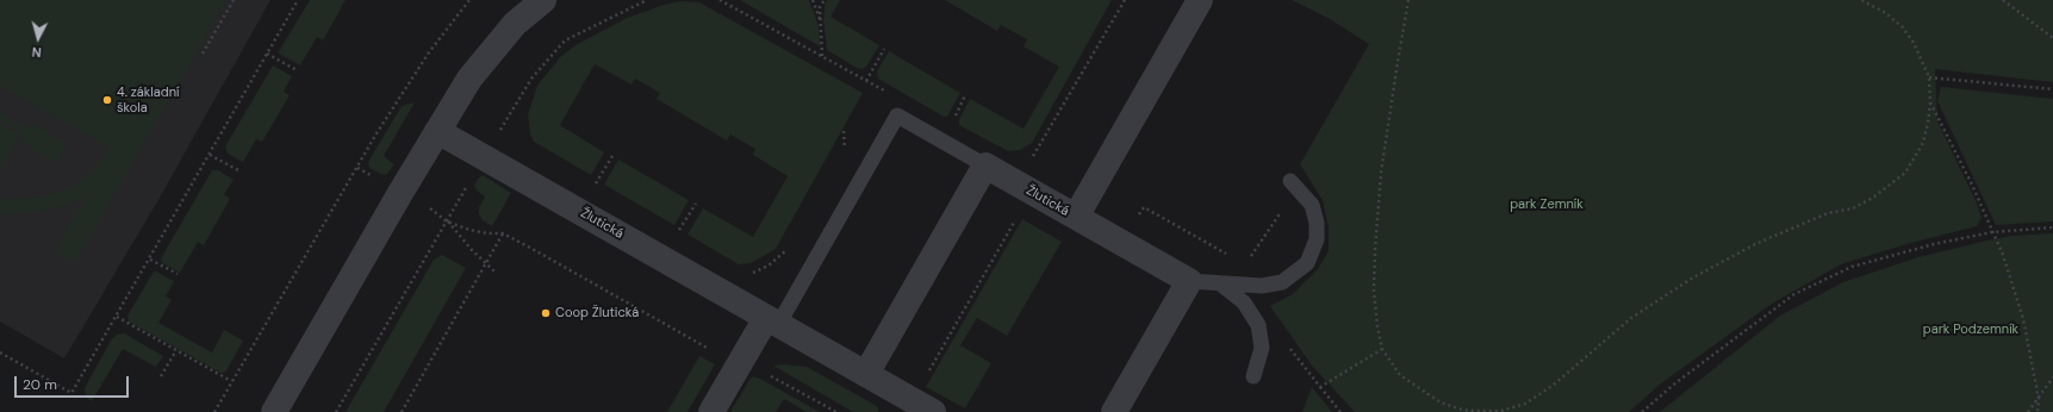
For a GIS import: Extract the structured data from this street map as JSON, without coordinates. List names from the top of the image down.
{
  "streets": {
    "street": ["Žlutická"]
  },
  "parks": ["park Zemník", "park Podzemník"],
  "places": ["4. základní škola", "Coop Žlutická"],
  "scale_bar": "20 m",
  "north": "bottom"
}
